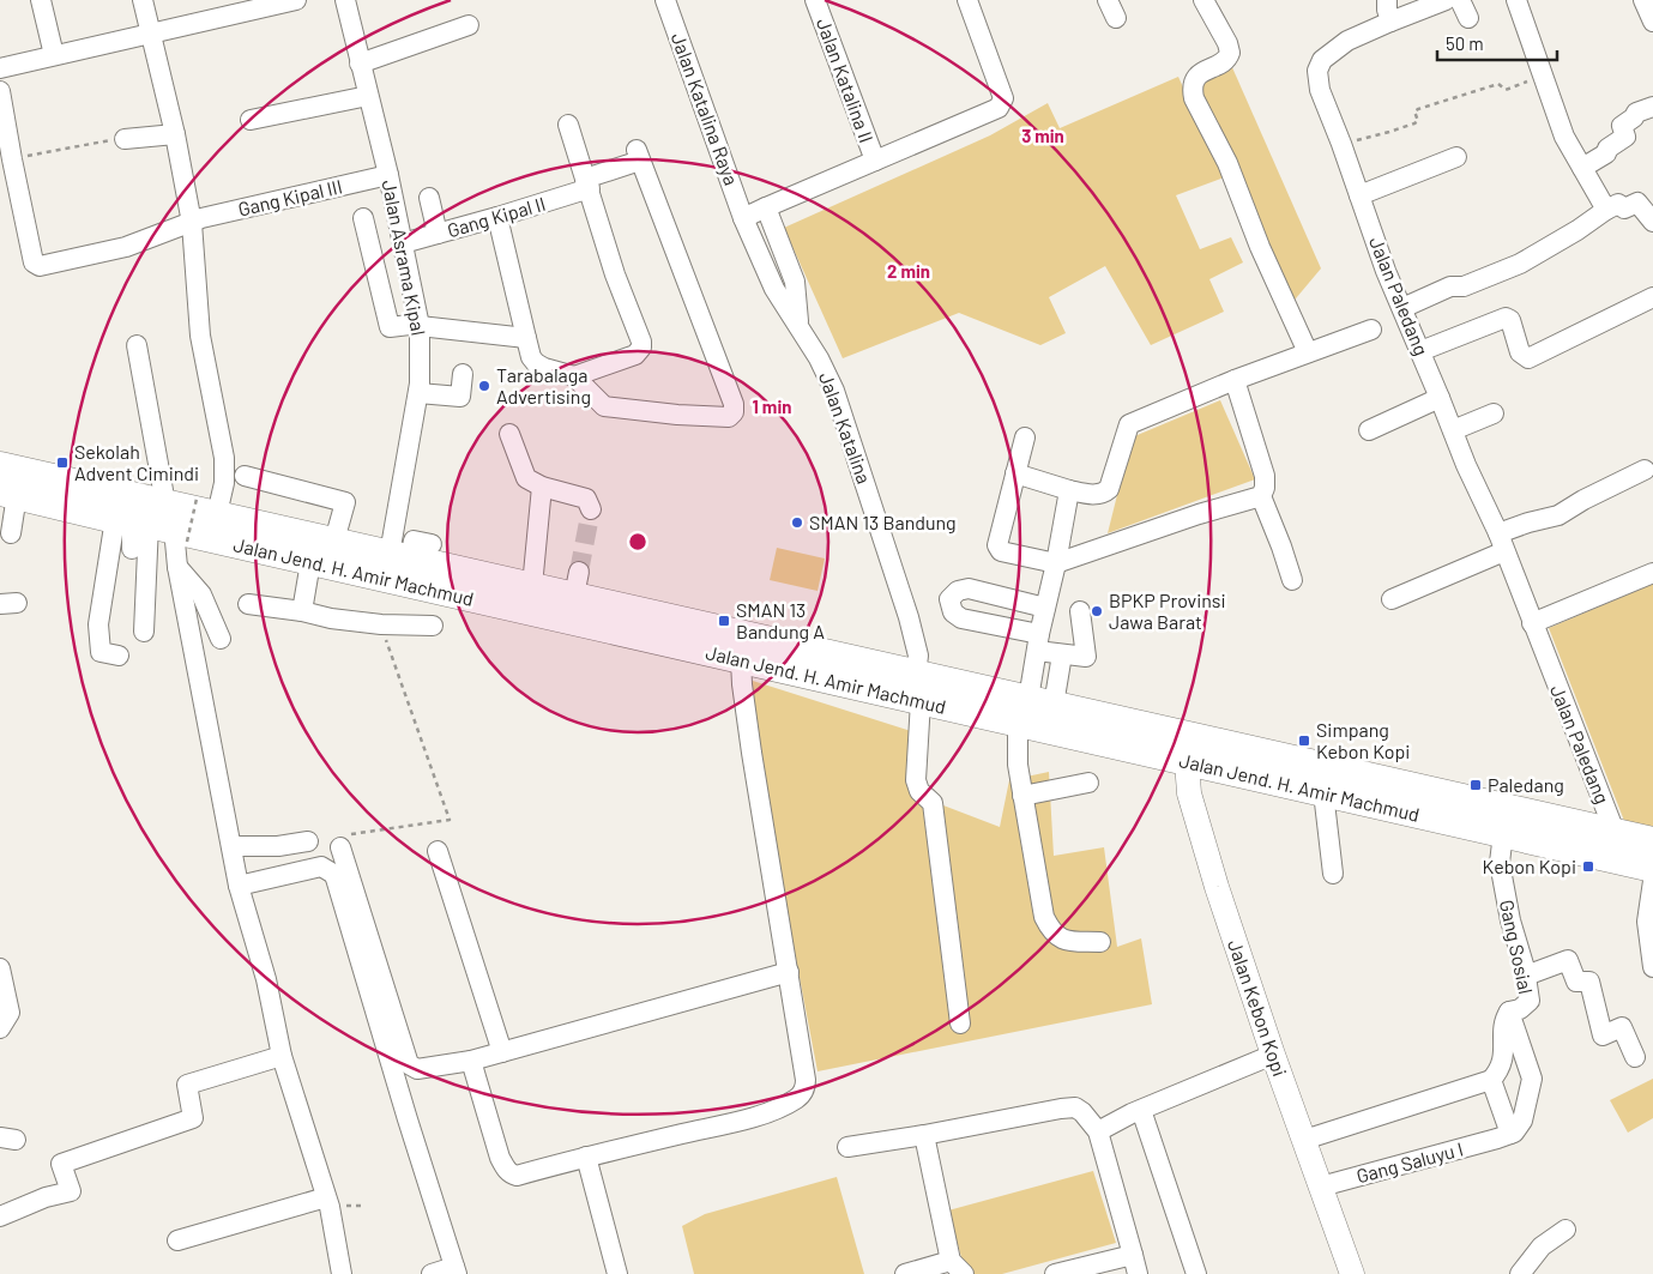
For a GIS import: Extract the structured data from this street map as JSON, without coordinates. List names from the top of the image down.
{
  "streets": {
    "highway": ["Jalan Jend. H. Amir Machmud"],
    "main road": ["Jalan Kebon Kopi"],
    "street": [
      "Jalan Katalina II",
      "Jalan Katalina Raya",
      "Gang Kipal III",
      "Gang Kipal II",
      "Jalan Asrama Kipal",
      "Jalan Paledang",
      "Jalan Katalina",
      "Gang Sosial",
      "Gang Saluyu I"
    ]
  },
  "crossings": [
    ["Jalan Katalina Raya", "Jalan Katalina"],
    ["Gang Kipal III", "Jalan Asrama Kipal"],
    ["Gang Kipal II", "Jalan Asrama Kipal"],
    ["Jalan Asrama Kipal", "Jalan Jend. H. Amir Machmud"],
    ["Jalan Paledang", "Jalan Jend. H. Amir Machmud"],
    ["Jalan Katalina", "Jalan Jend. H. Amir Machmud"],
    ["Jalan Jend. H. Amir Machmud", "Gang Sosial"],
    ["Jalan Jend. H. Amir Machmud", "Jalan Kebon Kopi"],
    ["Gang Sosial", "Gang Saluyu I"],
    ["Jalan Kebon Kopi", "Gang Saluyu I"]
  ],
  "places": {
    "other": ["Tarabalaga Advertising", "SMAN 13 Bandung", "BPKP Provinsi Jawa Barat"],
    "transit": [
      "Sekolah Advent Cimindi",
      "SMAN 13 Bandung A",
      "Simpang Kebon Kopi",
      "Paledang",
      "Kebon Kopi"
    ]
  },
  "scale_bar": "50 m",
  "rings": ["3 min", "2 min", "1 min"]
}
